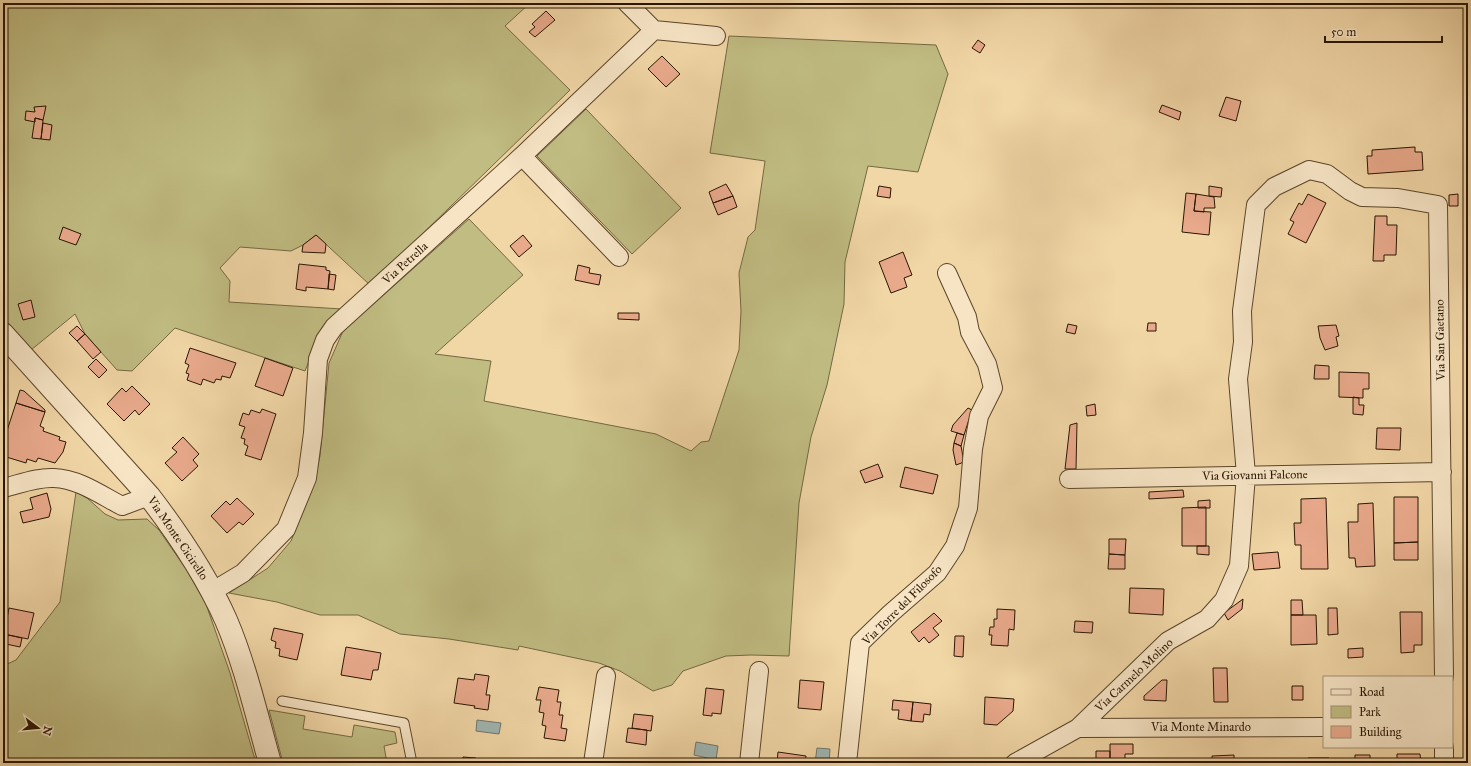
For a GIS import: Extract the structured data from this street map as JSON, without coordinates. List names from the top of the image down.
{
  "streets": {
    "street": [
      "Via Petrella",
      "Via San Gaetano",
      "Via Giovanni Falcone",
      "Via Monte Cicirello",
      "Via Torre del Filosofo",
      "Via Carmelo Molino",
      "Via Monte Minardo"
    ]
  },
  "crossings": [
    ["Via Petrella", "Via Monte Cicirello"],
    ["Via San Gaetano", "Via Giovanni Falcone"],
    ["Via San Gaetano", "Via Carmelo Molino"],
    ["Via Giovanni Falcone", "Via Carmelo Molino"],
    ["Via Carmelo Molino", "Via Monte Minardo"]
  ],
  "legend": ["Road", "Park", "Building"],
  "scale_bar": "50 m",
  "north": "right"
}
